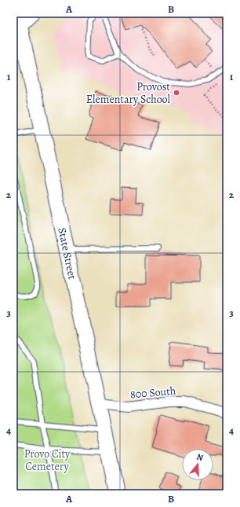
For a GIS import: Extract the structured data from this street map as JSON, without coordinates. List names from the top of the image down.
{
  "streets": {
    "main road": ["State Street"],
    "street": ["800 South"]
  },
  "crossings": [
    ["State Street", "800 South"]
  ],
  "parks": ["Provo City Cemetery"],
  "places": ["Provost Elementary School"],
  "north": "top",
  "grid": {
    "columns": ["A", "B"],
    "rows": [
      "1",
      "2",
      "3",
      "4"
    ]
  }
}
